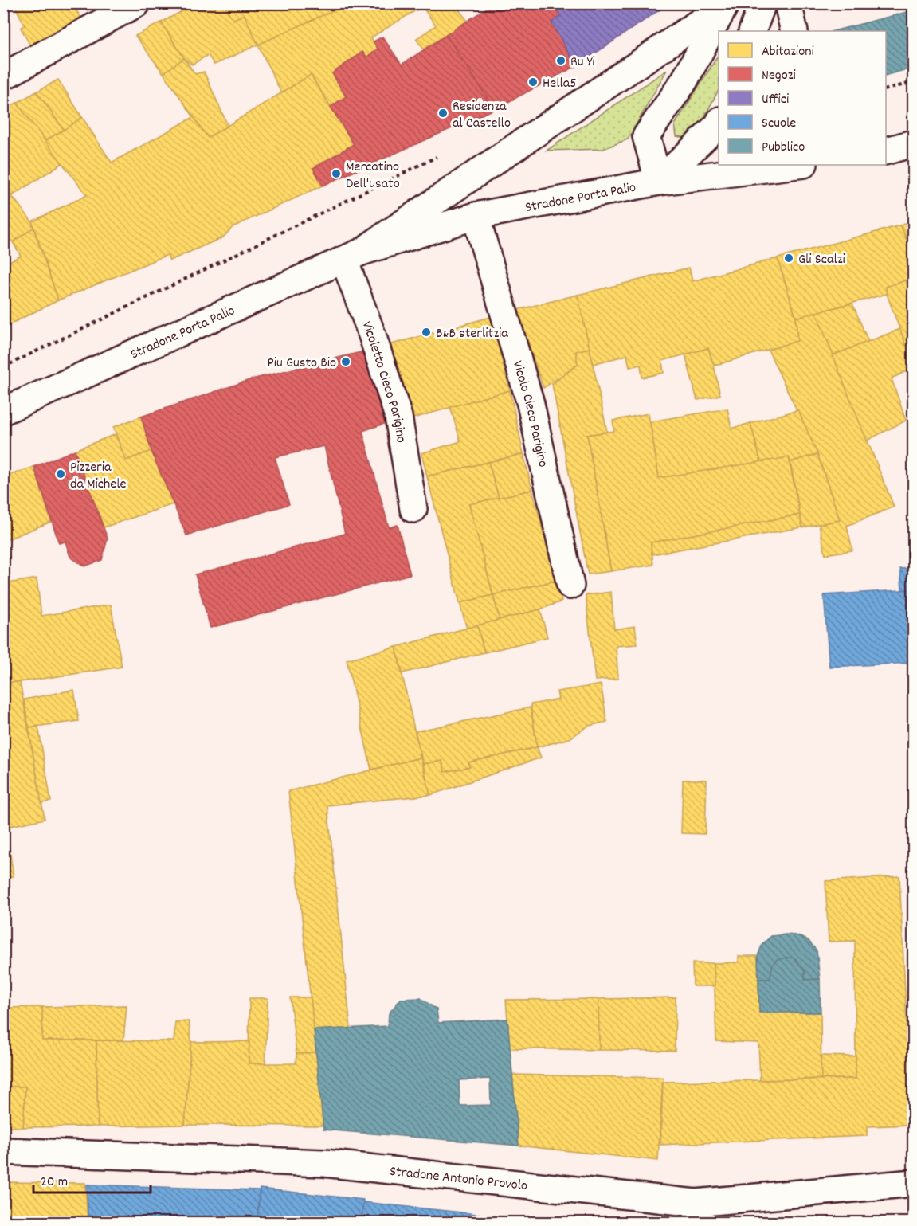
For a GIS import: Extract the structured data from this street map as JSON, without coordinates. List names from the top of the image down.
{
  "streets": {
    "street": [
      "Stradone Porta Palio",
      "Vicoletto Cieco Parigino",
      "Vicolo Cieco Parigino",
      "Stradone Antonio Provolo"
    ]
  },
  "crossings": [
    ["Stradone Porta Palio", "Vicoletto Cieco Parigino"],
    ["Stradone Porta Palio", "Vicolo Cieco Parigino"]
  ],
  "places": [
    "Ru Yi",
    "Hella5",
    "Residenza al Castello",
    "Mercatino Dell'usato",
    "Gli Scalzi",
    "B&B sterlitzia",
    "Piu Gusto Bio",
    "Pizzeria da Michele"
  ],
  "legend": [
    "Abitazioni",
    "Negozi",
    "Uffici",
    "Scuole",
    "Pubblico"
  ],
  "scale_bar": "20 m"
}
